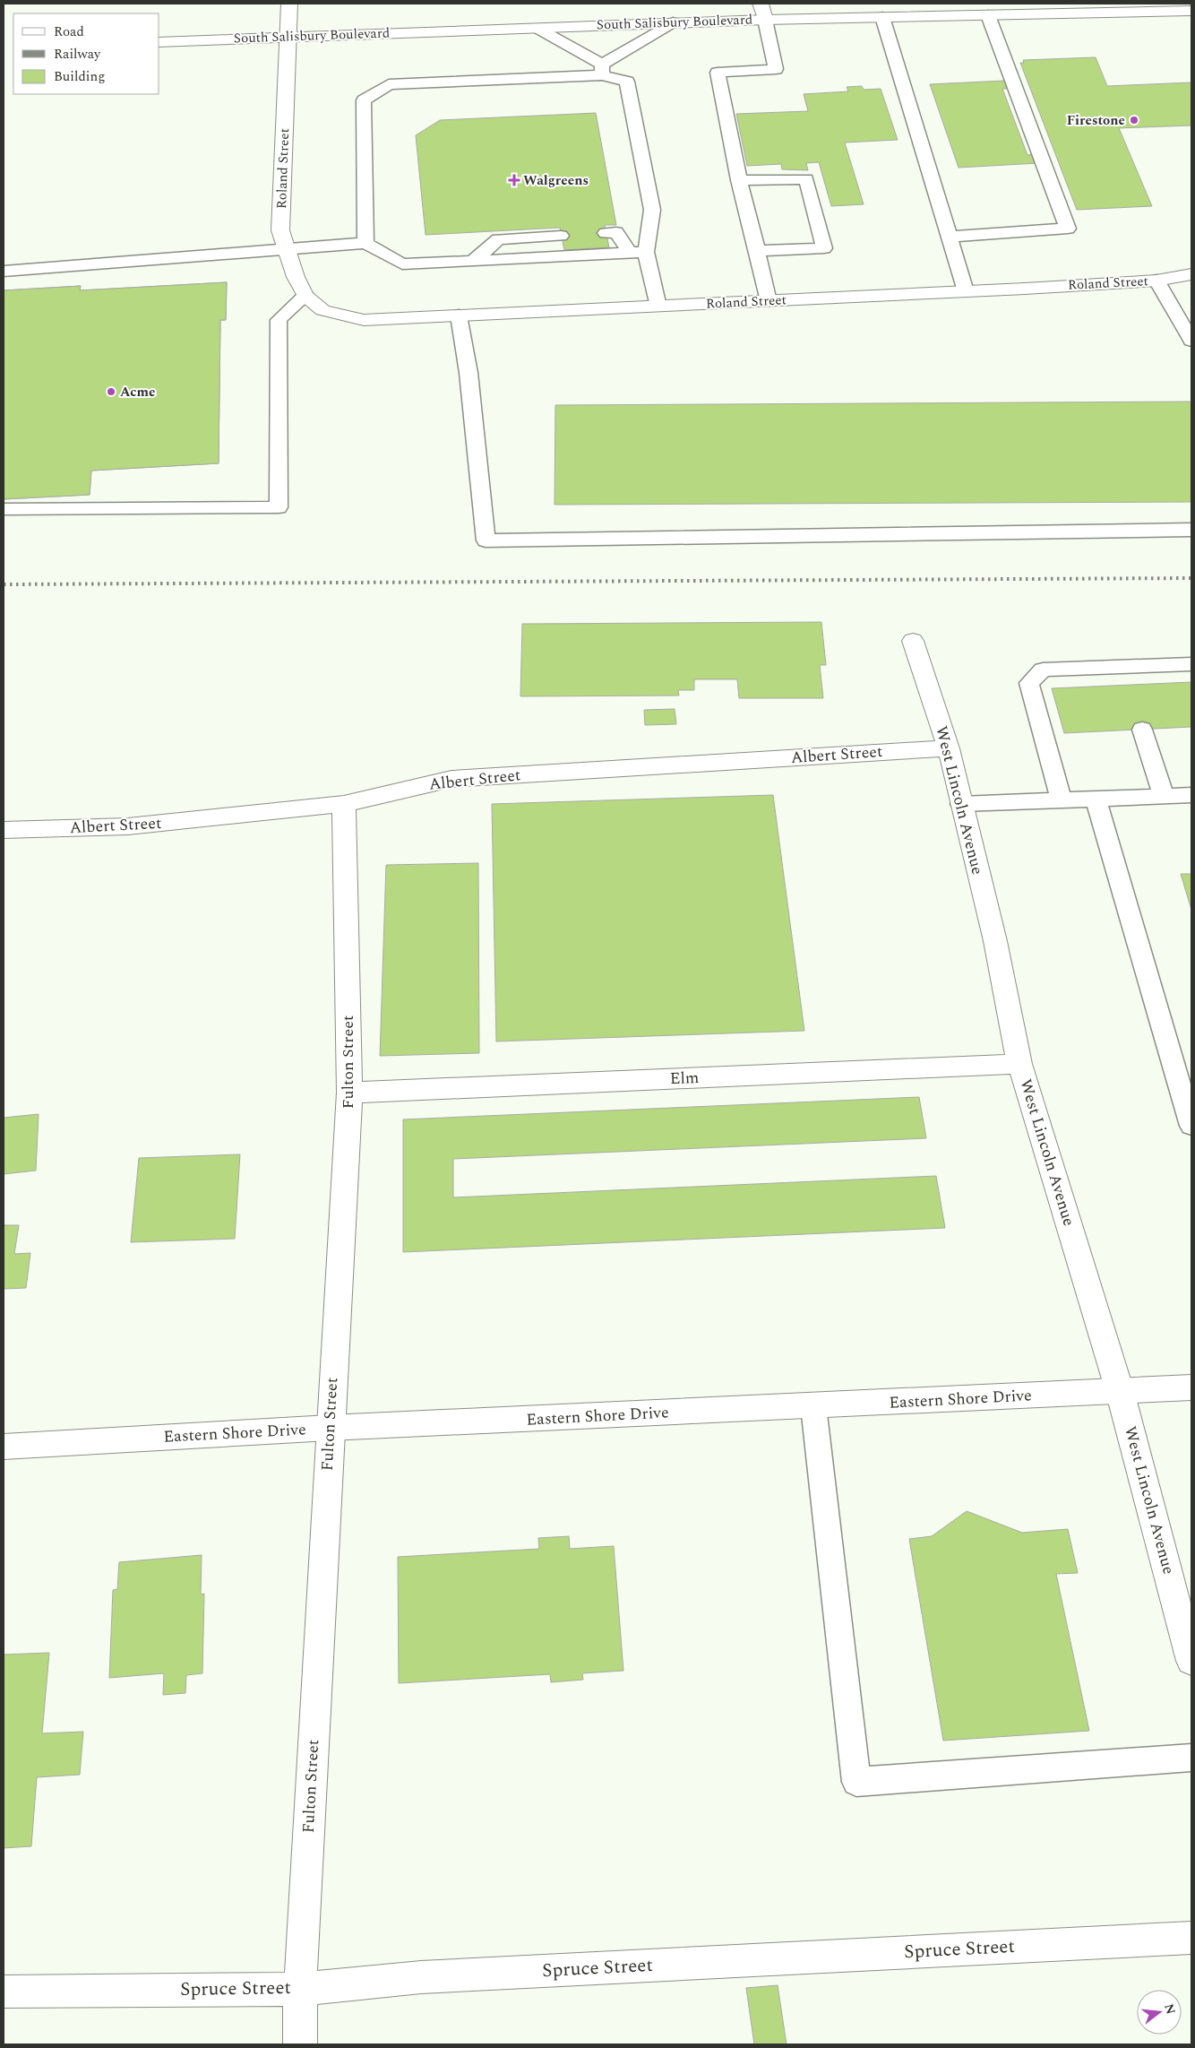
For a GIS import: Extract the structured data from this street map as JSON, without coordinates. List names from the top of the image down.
{
  "streets": {
    "street": [
      "South Salisbury Boulevard",
      "Roland Street",
      "Albert Street",
      "West Lincoln Avenue",
      "Fulton Street",
      "Elm",
      "Eastern Shore Drive",
      "Spruce Street"
    ]
  },
  "crossings": [
    ["South Salisbury Boulevard", "Roland Street"],
    ["Albert Street", "West Lincoln Avenue"],
    ["Albert Street", "Fulton Street"],
    ["West Lincoln Avenue", "Elm"],
    ["West Lincoln Avenue", "Eastern Shore Drive"],
    ["Fulton Street", "Elm"],
    ["Fulton Street", "Eastern Shore Drive"],
    ["Fulton Street", "Spruce Street"]
  ],
  "places": {
    "other": ["Firestone", "Acme"],
    "health": ["Walgreens"]
  },
  "legend": ["Road", "Railway", "Building"],
  "north": "right"
}
